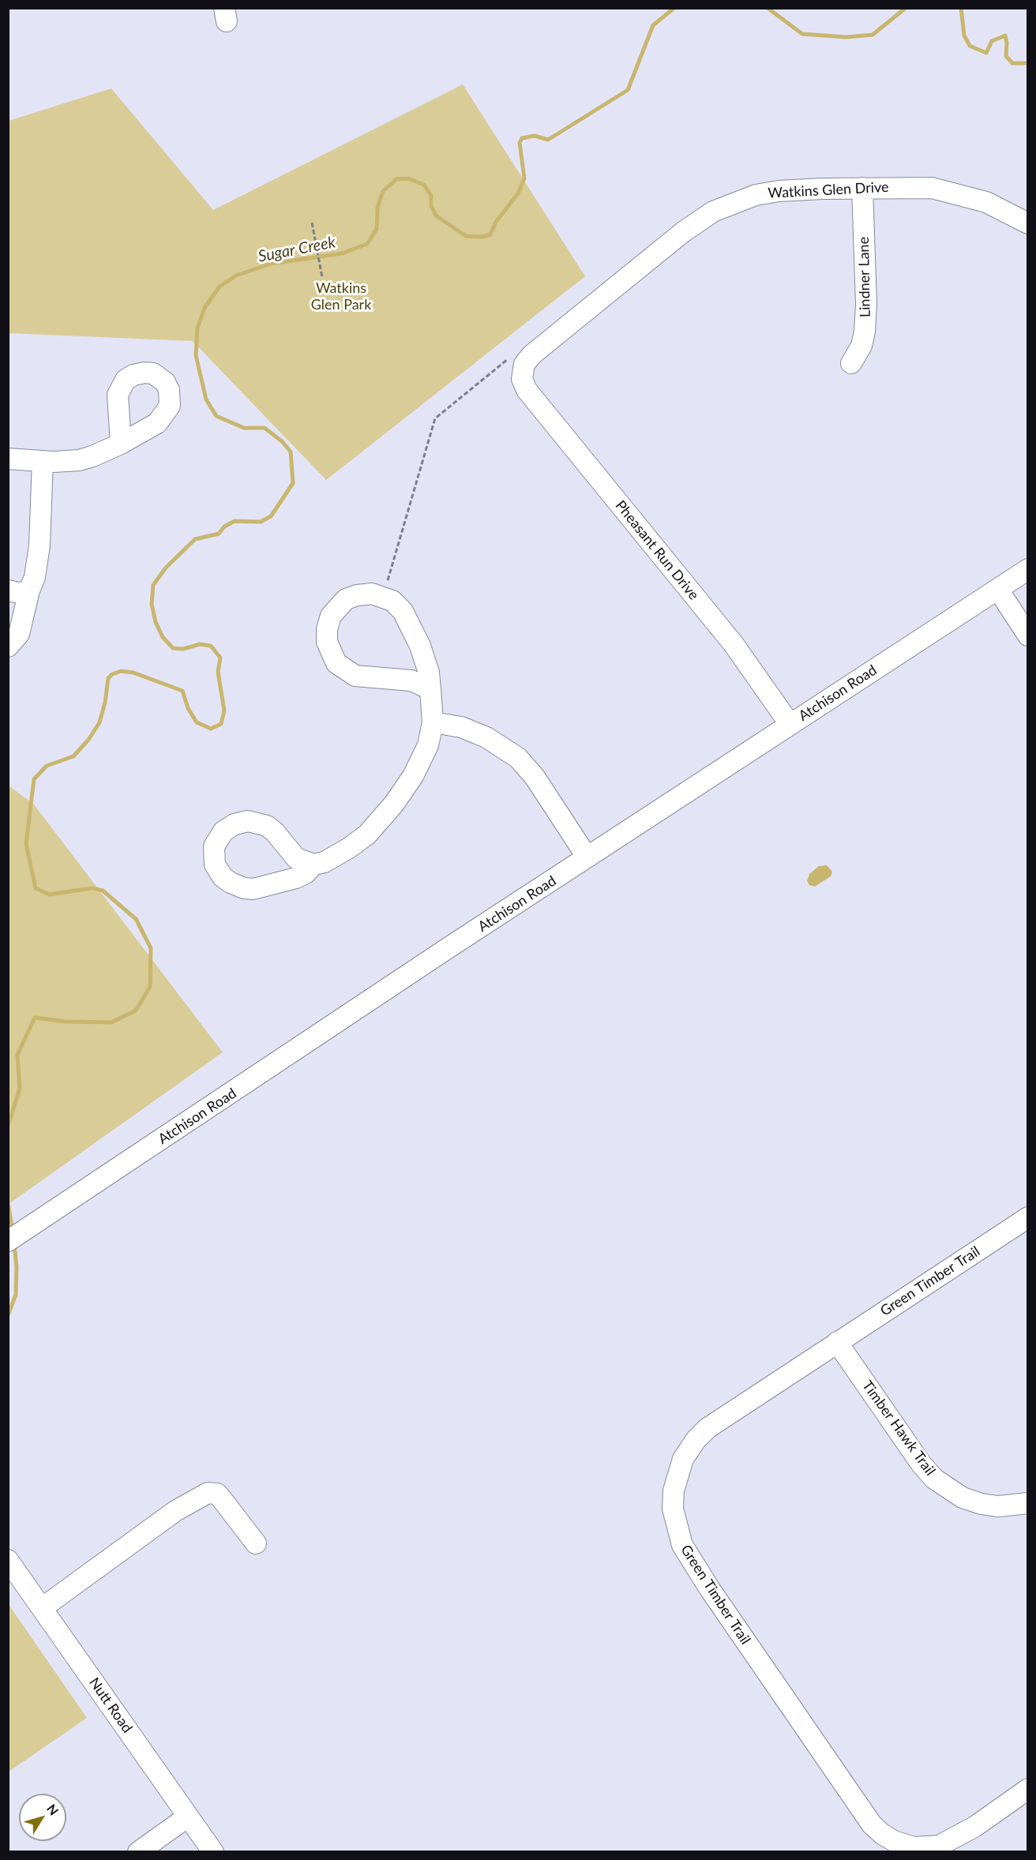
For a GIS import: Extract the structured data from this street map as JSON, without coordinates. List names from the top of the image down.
{
  "streets": {
    "street": [
      "Watkins Glen Drive",
      "Lindner Lane",
      "Pheasant Run Drive",
      "Atchison Road",
      "Green Timber Trail",
      "Timber Hawk Trail",
      "Nutt Road"
    ]
  },
  "crossings": [
    ["Watkins Glen Drive", "Lindner Lane"],
    ["Watkins Glen Drive", "Pheasant Run Drive"],
    ["Pheasant Run Drive", "Atchison Road"],
    ["Green Timber Trail", "Timber Hawk Trail"]
  ],
  "water": ["Sugar Creek"],
  "parks": ["Watkins Glen Park"],
  "north": "top right"
}
